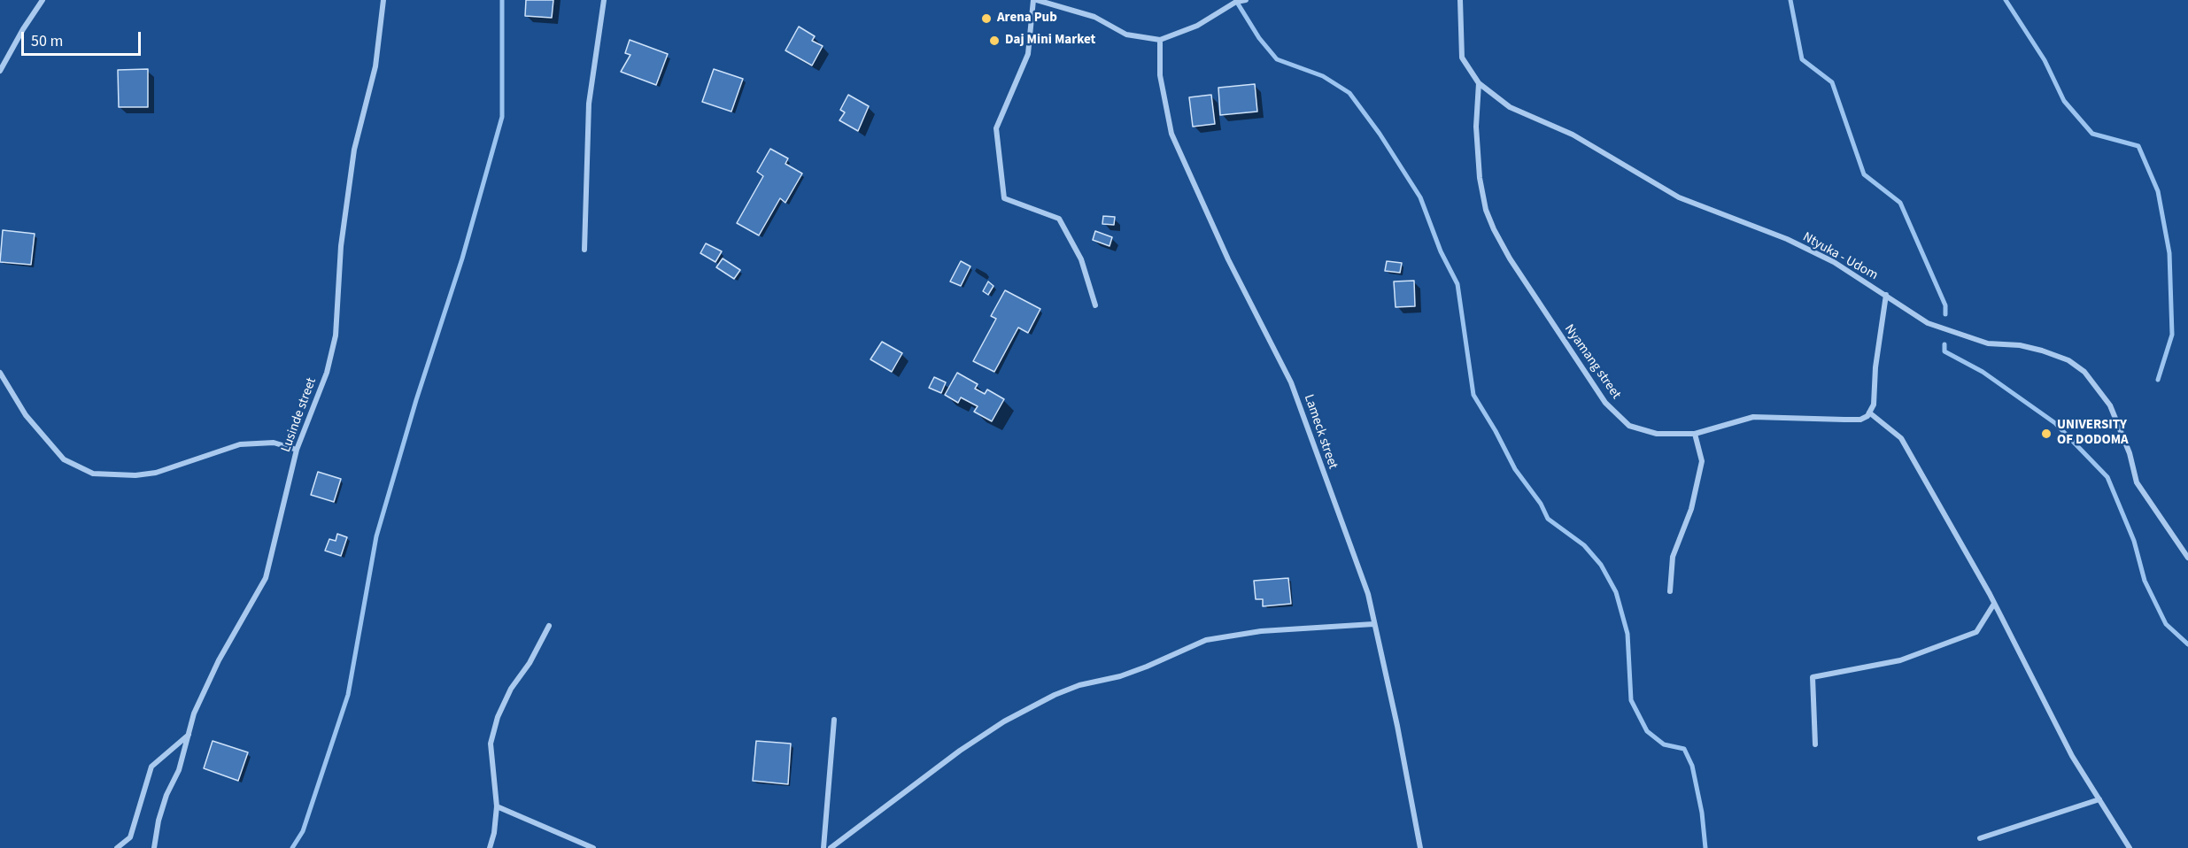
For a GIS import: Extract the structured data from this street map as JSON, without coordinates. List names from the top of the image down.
{
  "streets": {
    "street": [
      "Ntyuka - Udom",
      "Nyamang street",
      "Lusinde street",
      "Lameck street"
    ]
  },
  "crossings": [
    ["Ntyuka - Udom", "Nyamang street"]
  ],
  "places": ["Arena Pub", "Daj Mini Market", "UNIVERSITY OF DODOMA"],
  "scale_bar": "50 m"
}
